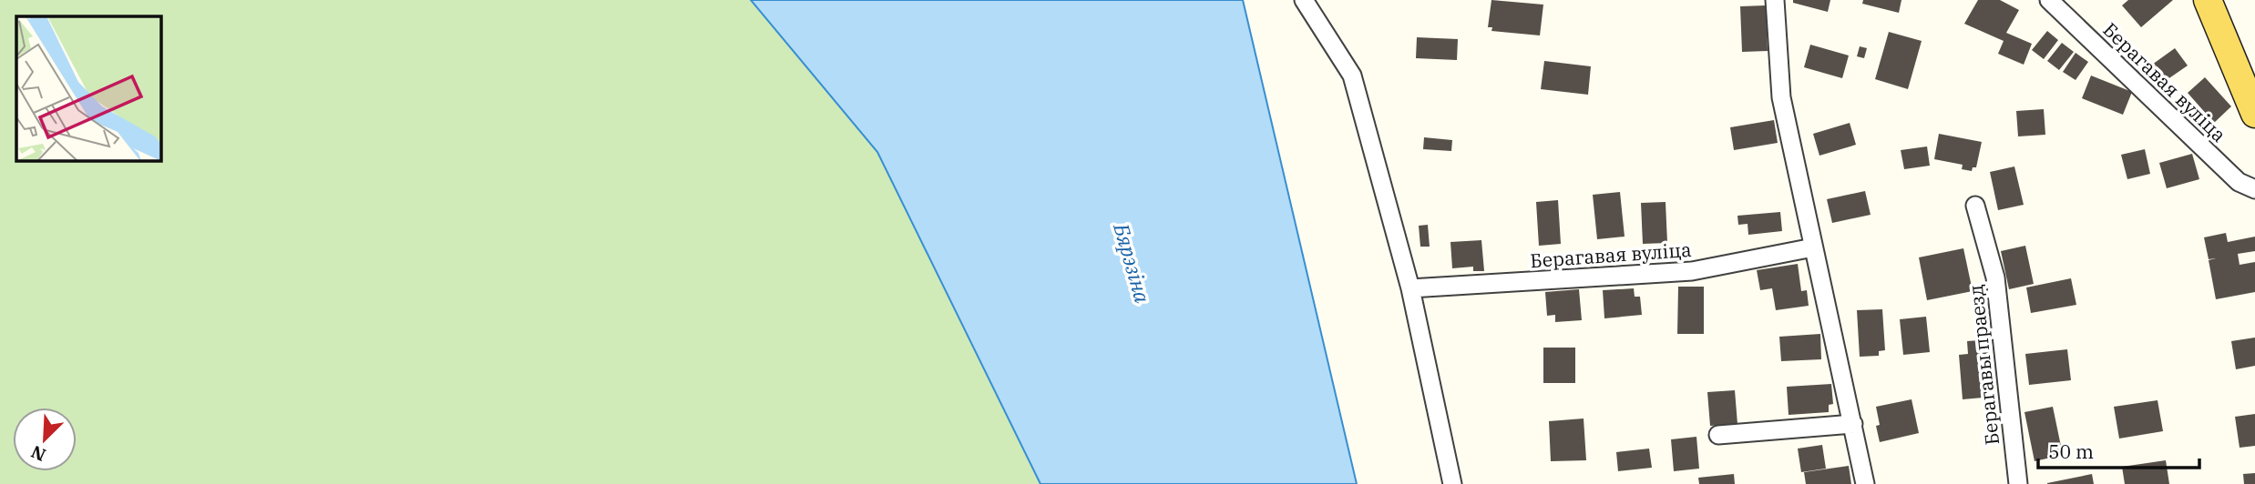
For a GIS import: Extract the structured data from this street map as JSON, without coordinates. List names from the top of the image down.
{
  "streets": {
    "street": ["Берагавая вуліца", "Берагавы праезд"]
  },
  "water": ["Бярэзіна"],
  "scale_bar": "50 m",
  "north": "bottom left"
}
